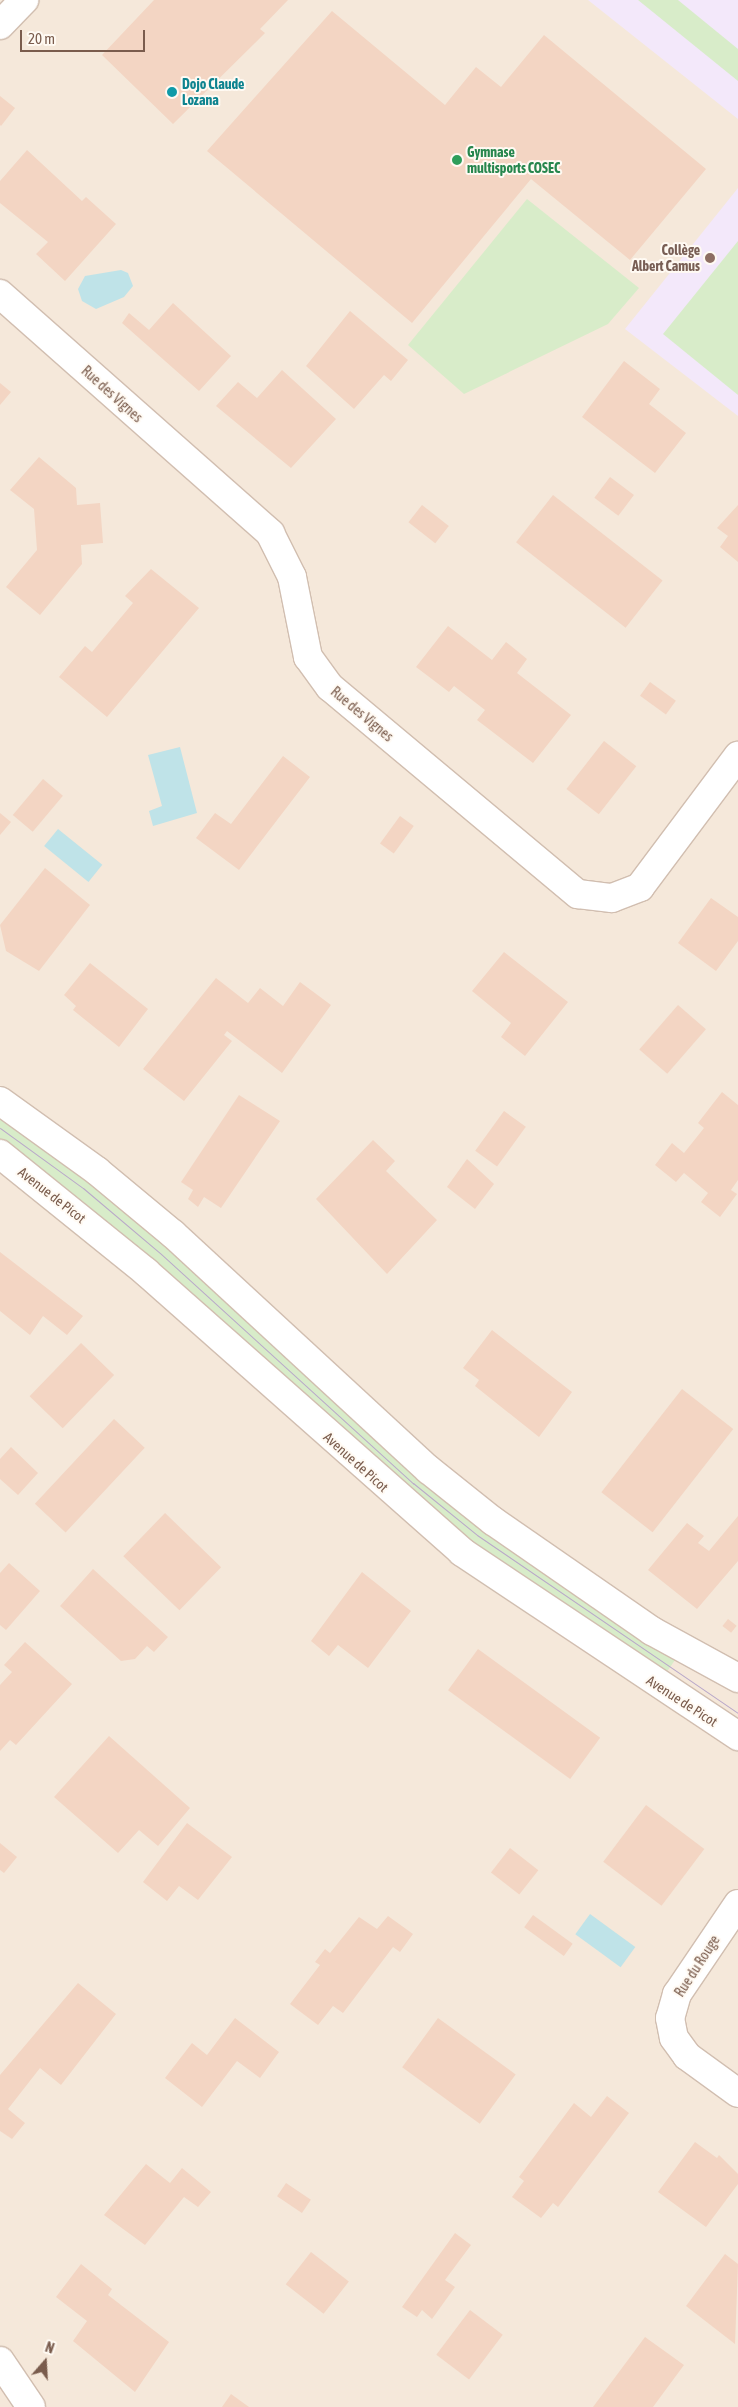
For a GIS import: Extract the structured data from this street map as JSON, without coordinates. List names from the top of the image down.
{
  "streets": {
    "street": ["Rue des Vignes", "Avenue de Picot", "Rue du Rouge"]
  },
  "places": ["Dojo Claude Lozana", "Gymnase multisports COSEC", "Collège Albert Camus"],
  "scale_bar": "20 m",
  "north": "top"
}
